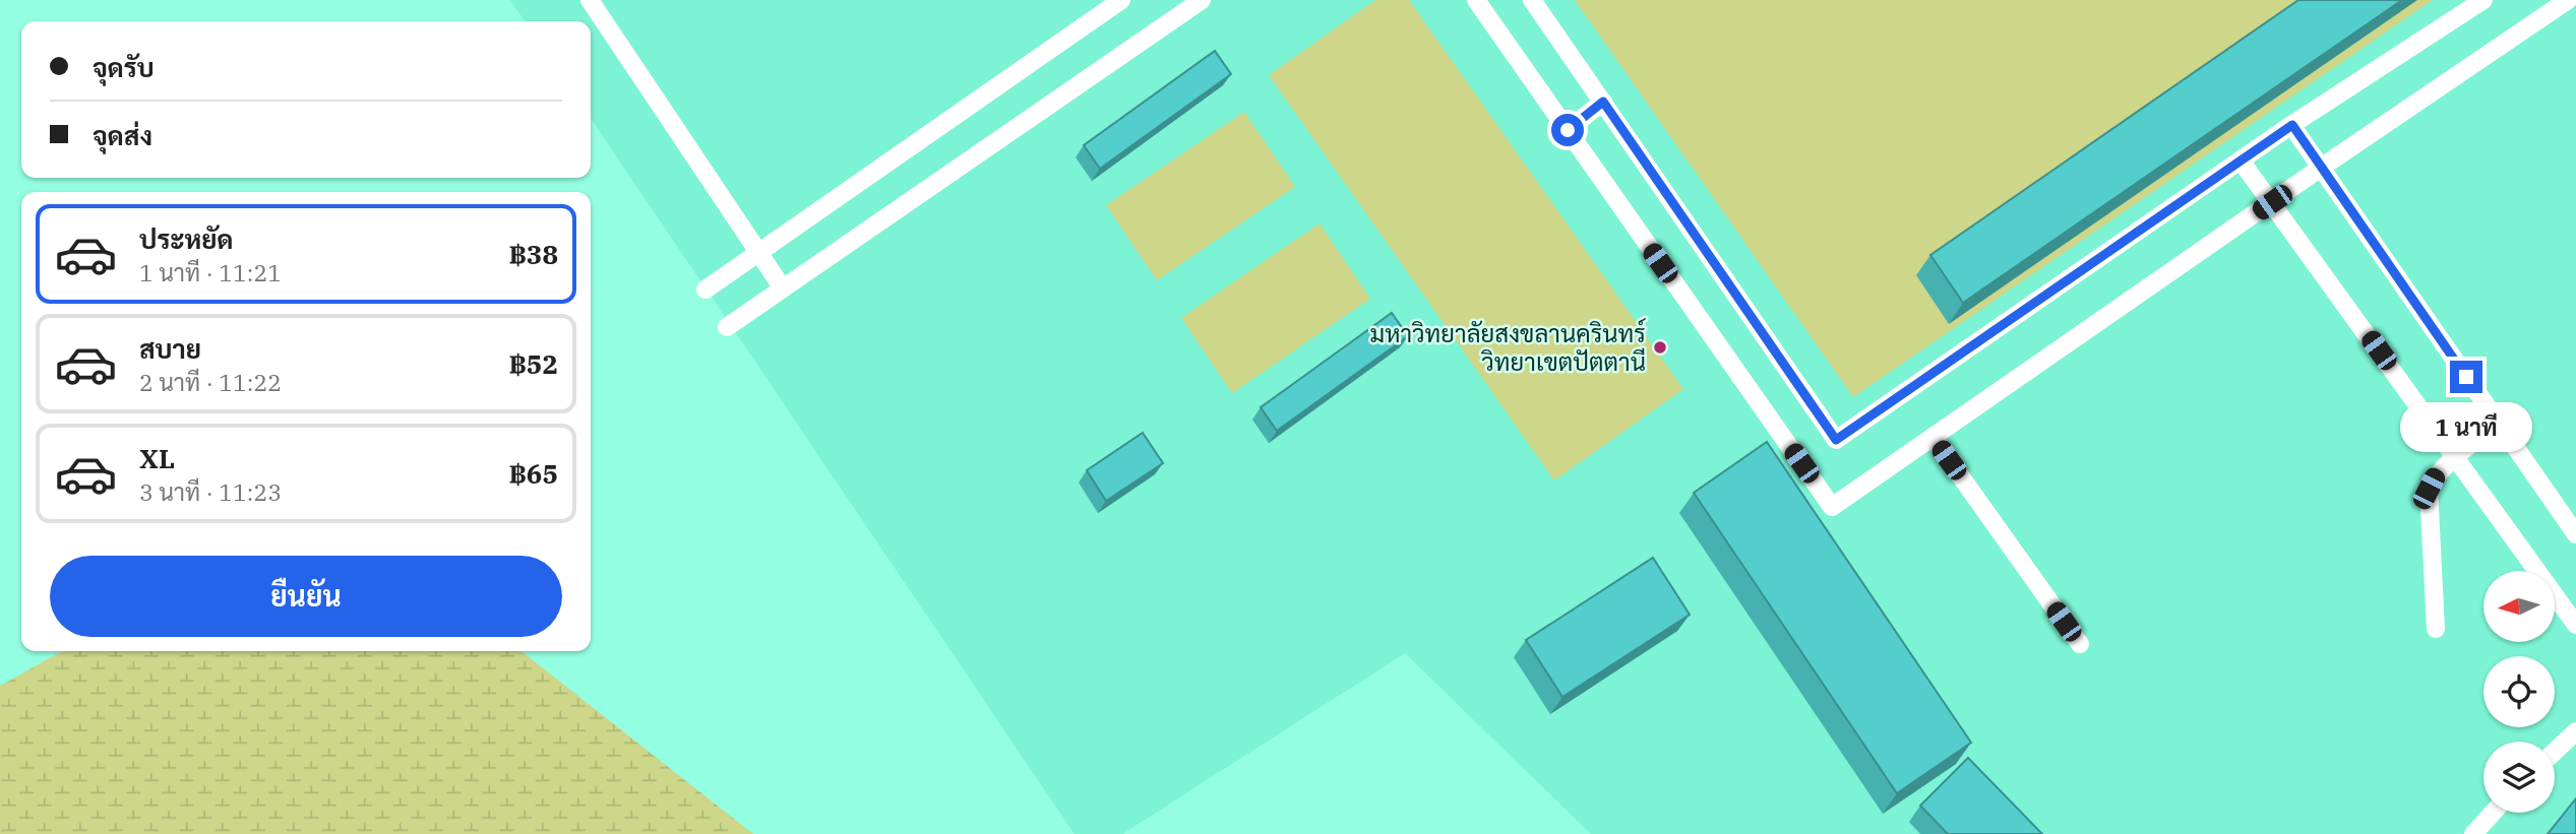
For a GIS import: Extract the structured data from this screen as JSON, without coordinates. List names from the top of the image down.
{
  "places": ["มหาวิทยาลัยสงขลานครินทร์ วิทยาเขตปัตตานี"],
  "north": "left",
  "page": {
    "banner": ["จุดรับ", "จุดส่ง"],
    "list": [
      {
        "name": "ประหยัด",
        "note": "1 นาที · 11:21",
        "value": "฿38"
      },
      {
        "name": "สบาย",
        "note": "2 นาที · 11:22",
        "value": "฿52"
      },
      {
        "name": "XL",
        "note": "3 นาที · 11:23",
        "value": "฿65"
      }
    ],
    "bubble": "1 นาที",
    "buttons": "ยืนยัน"
  }
}
